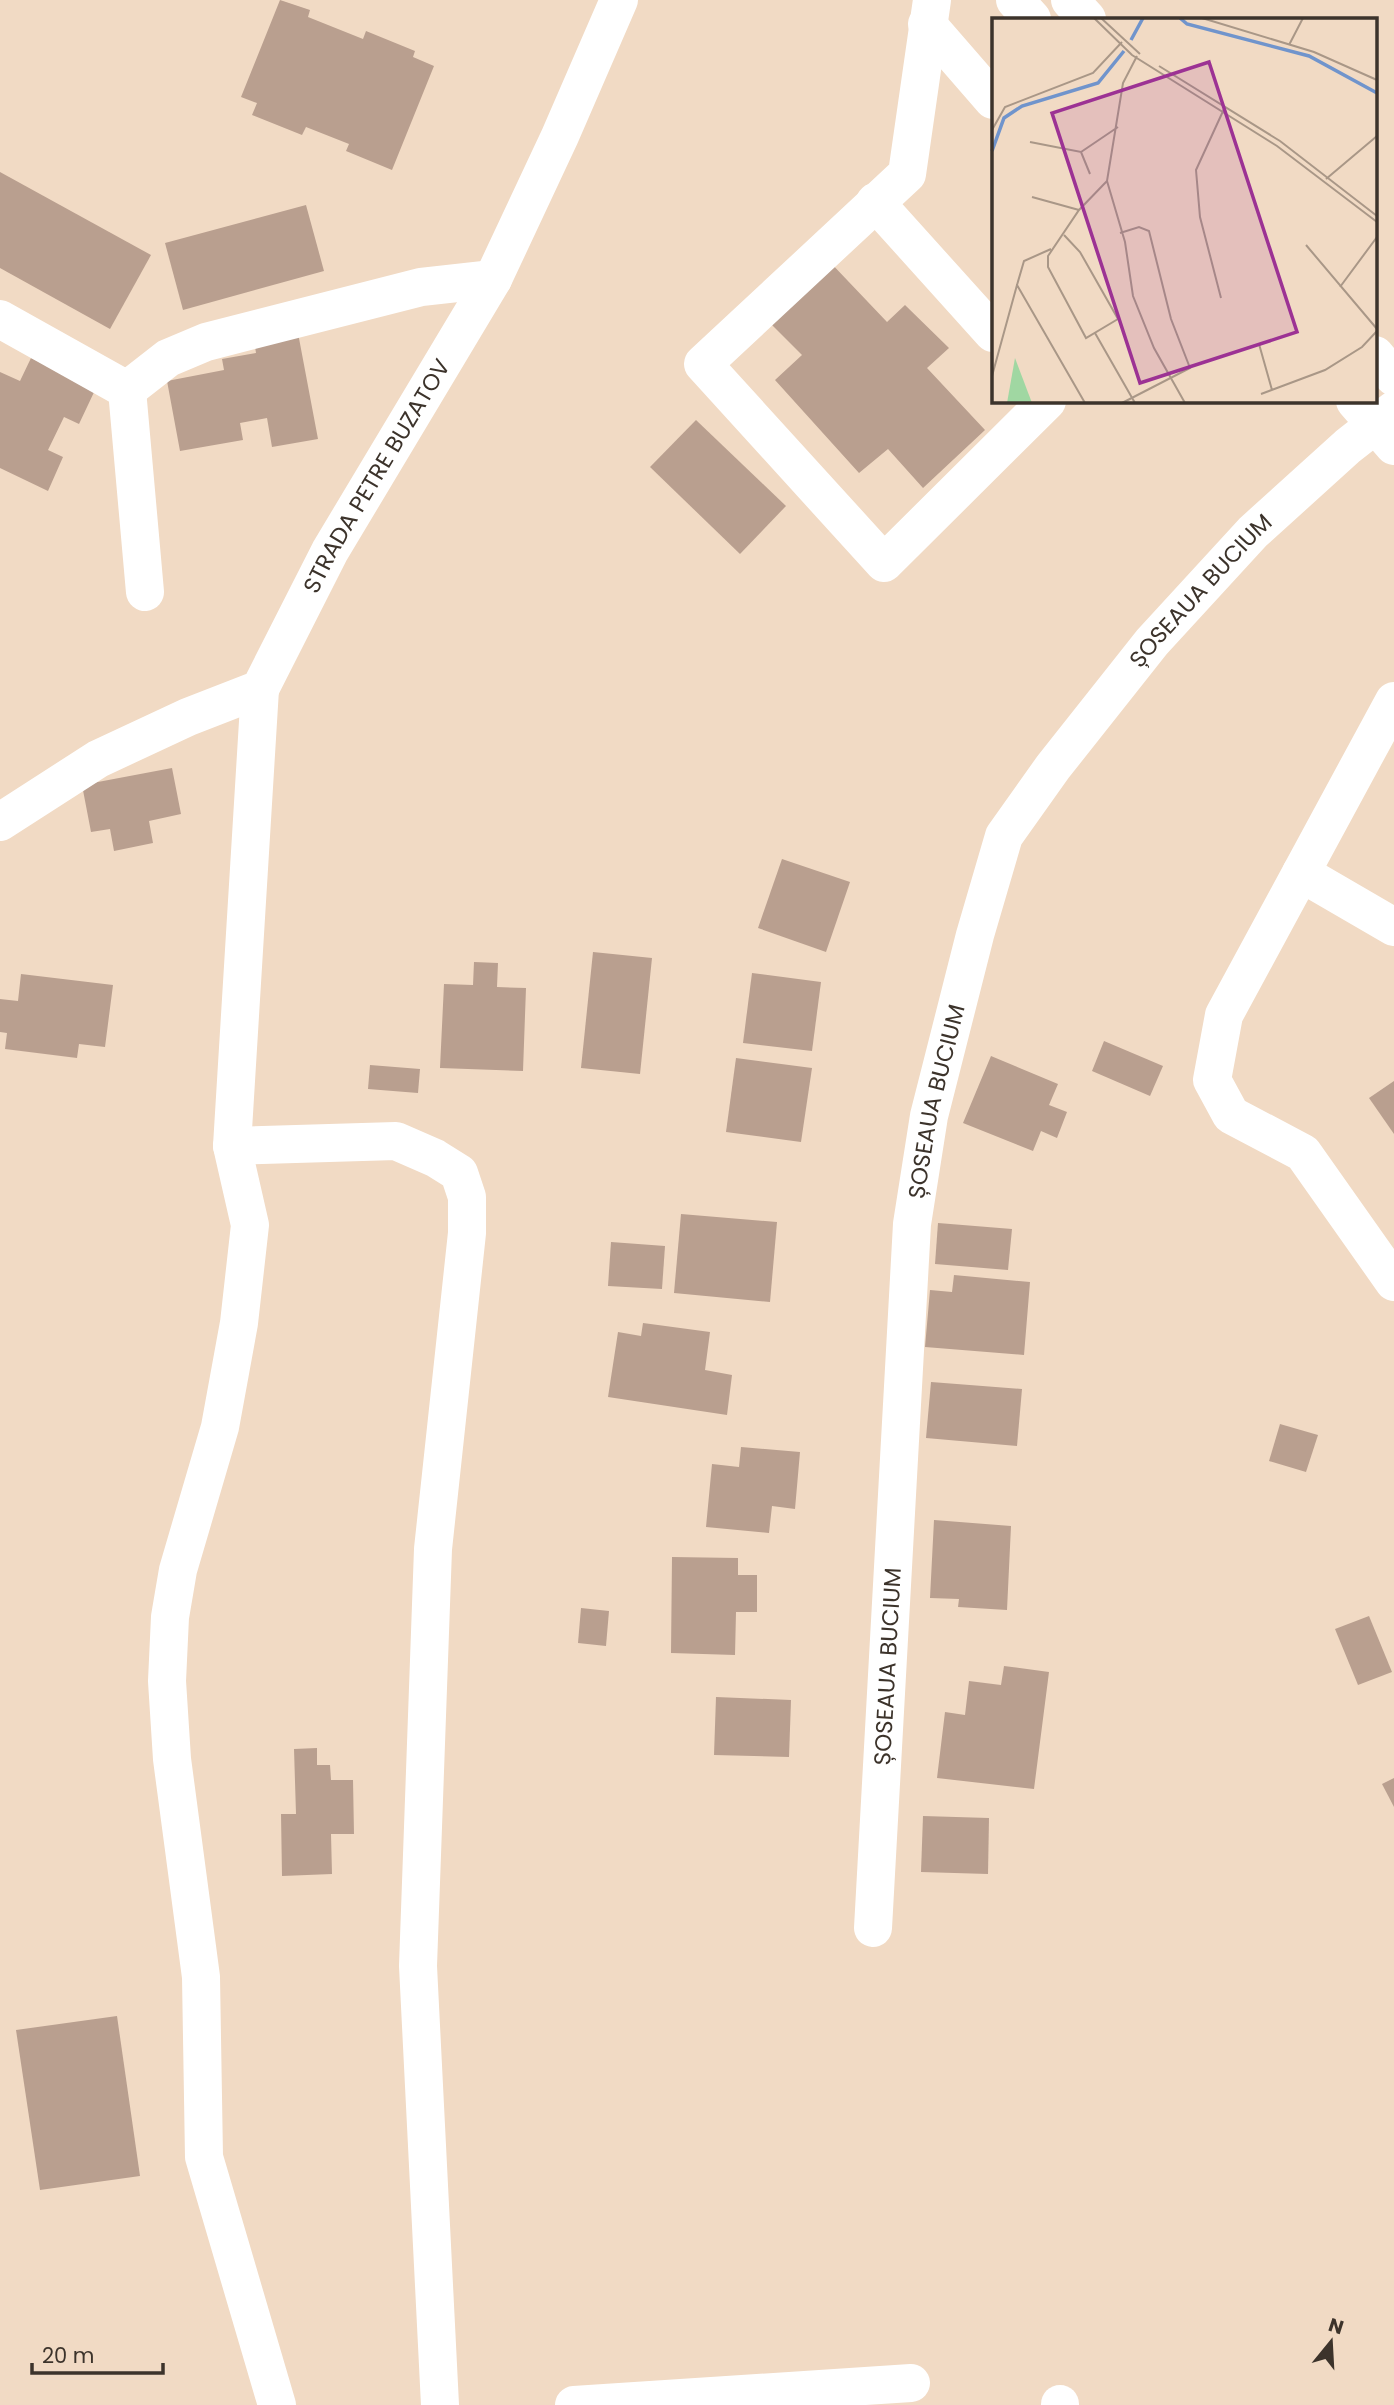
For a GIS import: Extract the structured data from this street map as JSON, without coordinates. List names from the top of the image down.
{
  "streets": {
    "street": ["STRADA PETRE BUZATOV", "ȘOSEAUA BUCIUM"]
  },
  "scale_bar": "20 m",
  "north": "top"
}
